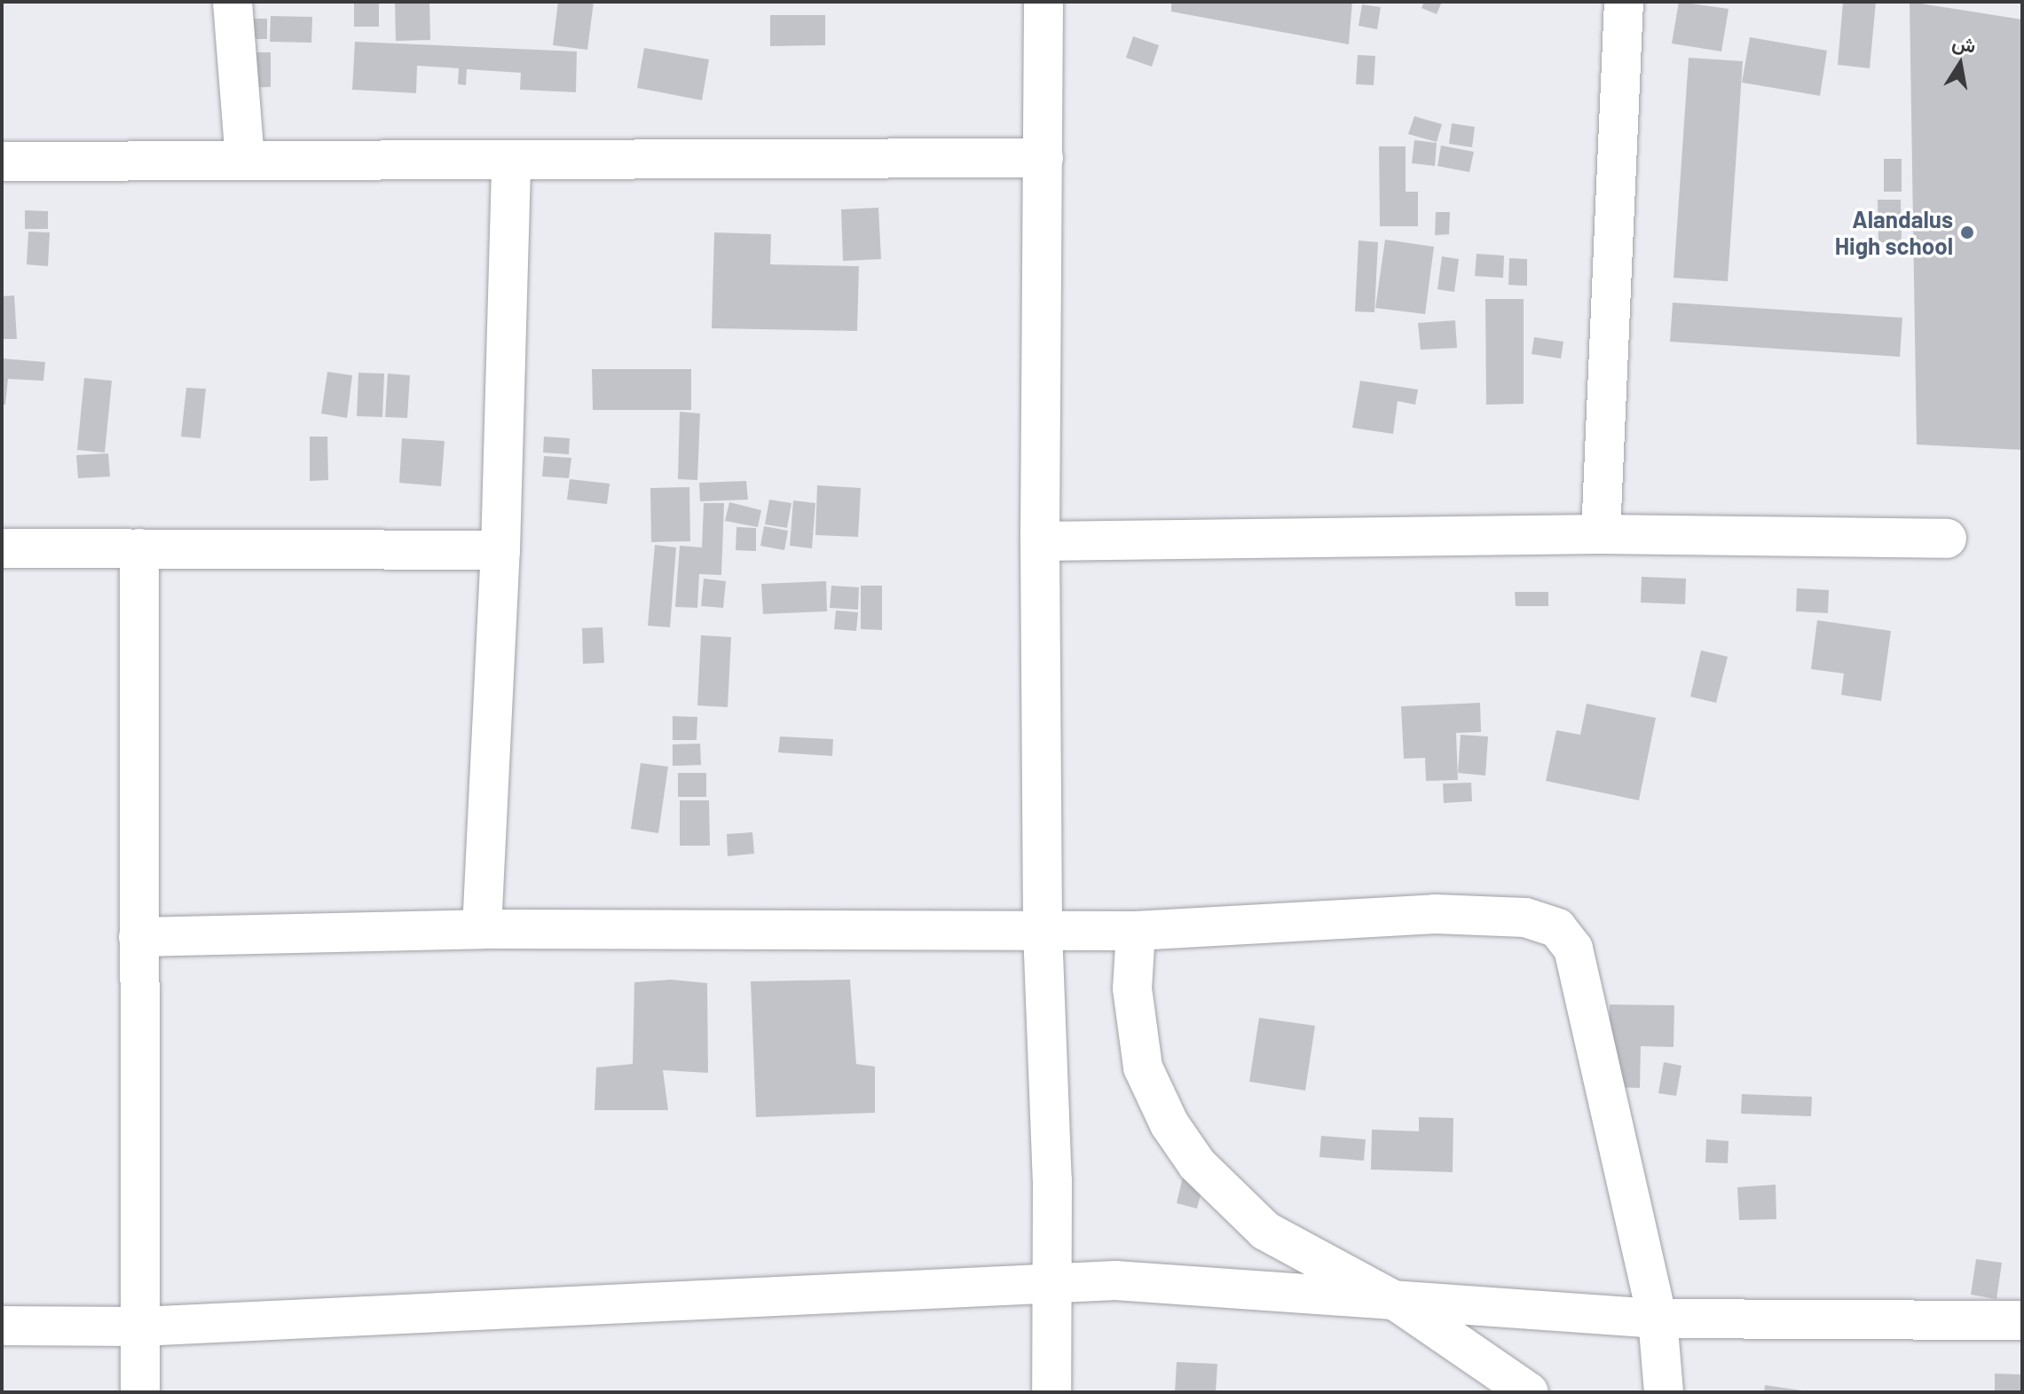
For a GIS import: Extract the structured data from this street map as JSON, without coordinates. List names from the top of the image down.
{
  "places": ["Alandalus High school"],
  "north": "top"
}
